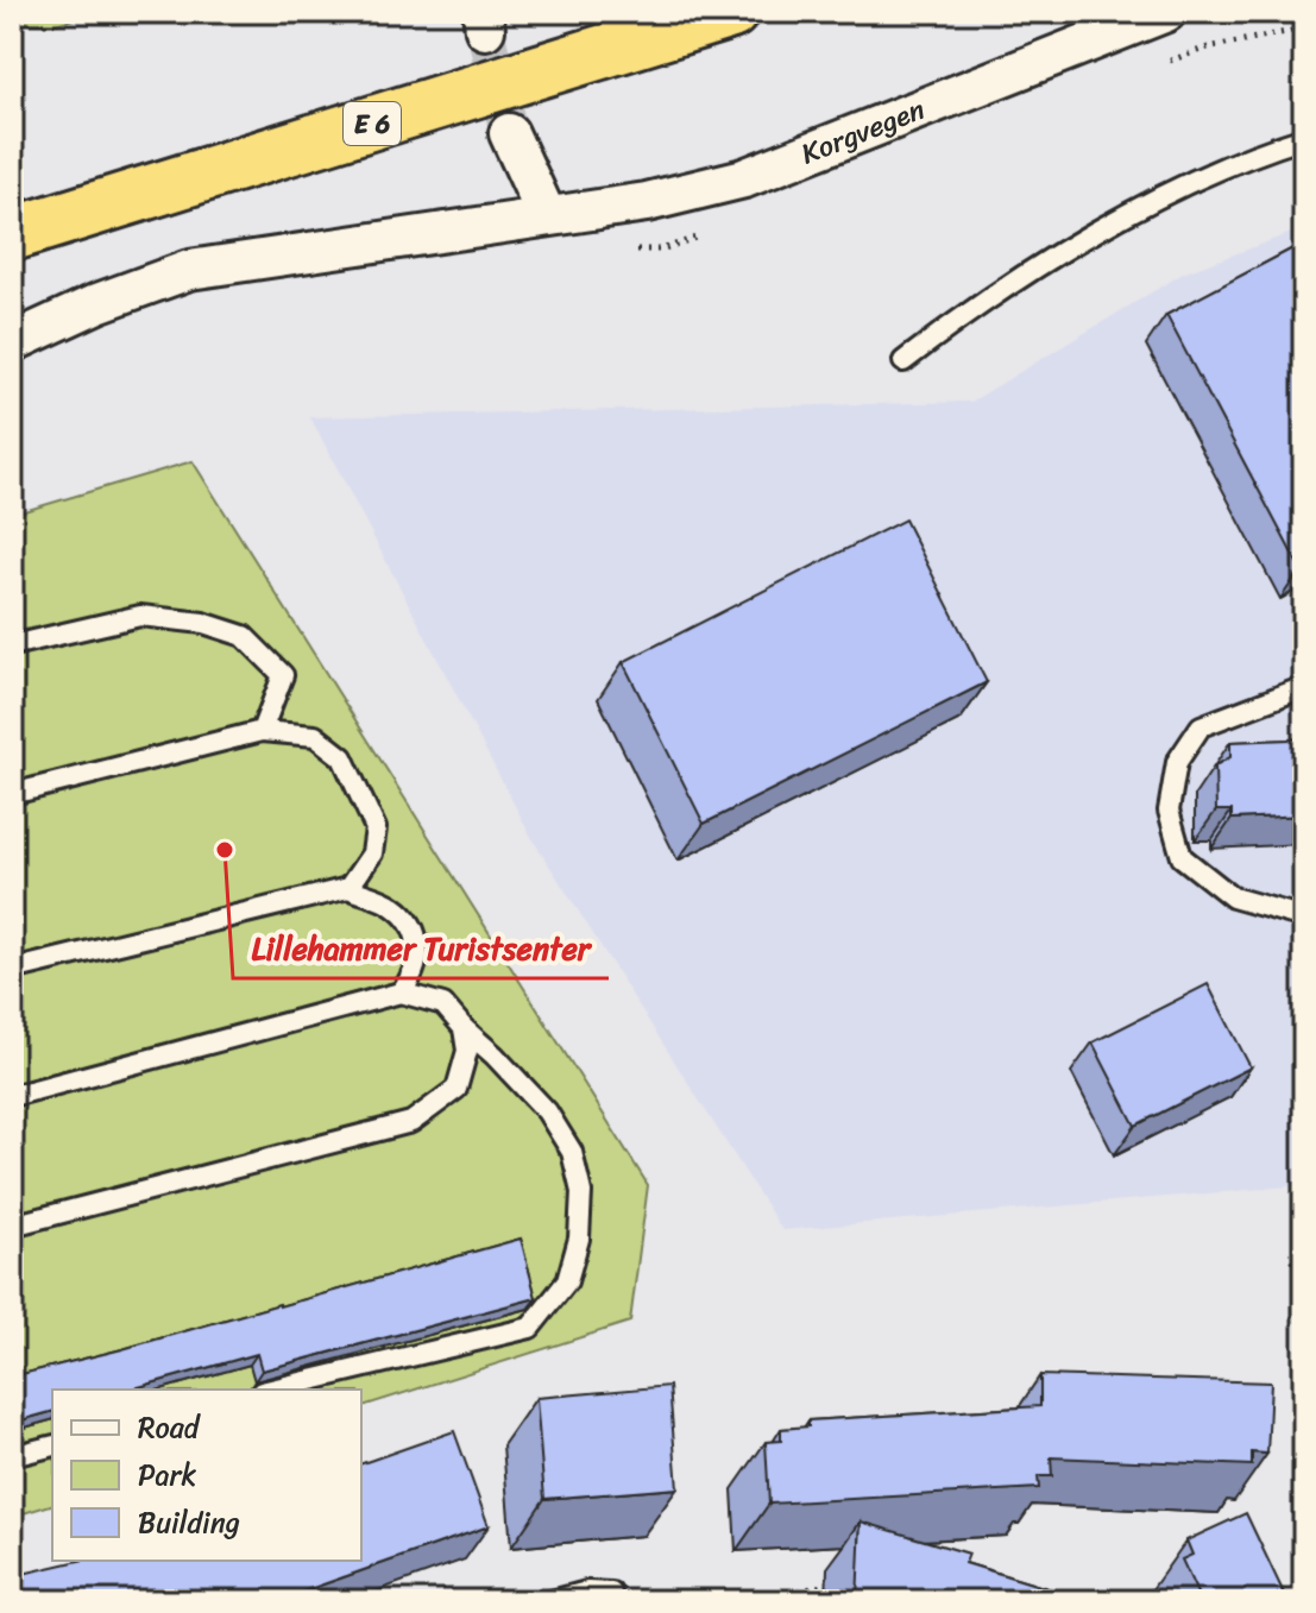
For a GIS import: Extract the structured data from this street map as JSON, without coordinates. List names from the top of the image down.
{
  "streets": {
    "highway": ["E 6"],
    "street": ["Korgvegen"]
  },
  "places": ["Lillehammer Turistsenter"],
  "legend": ["Road", "Park", "Building"]
}
